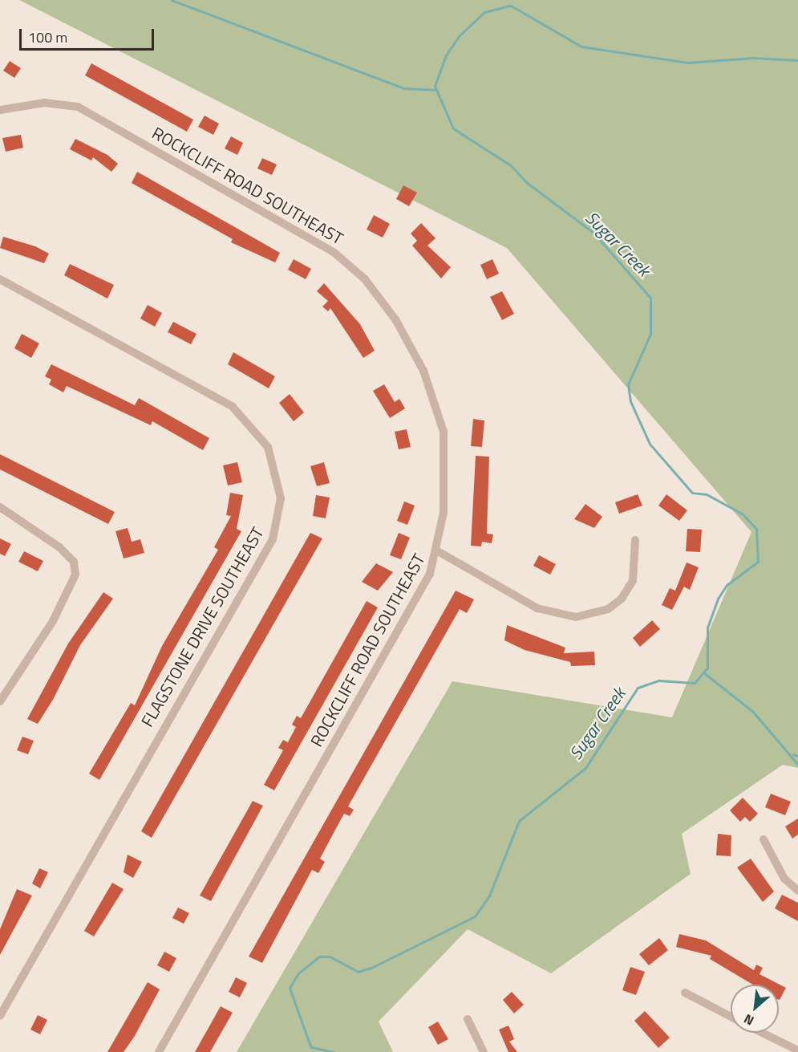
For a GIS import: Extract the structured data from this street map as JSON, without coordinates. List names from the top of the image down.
{
  "streets": {
    "street": ["ROCKCLIFF ROAD SOUTHEAST", "FLAGSTONE DRIVE SOUTHEAST"]
  },
  "water": ["Sugar Creek"],
  "scale_bar": "100 m",
  "north": "bottom left"
}
